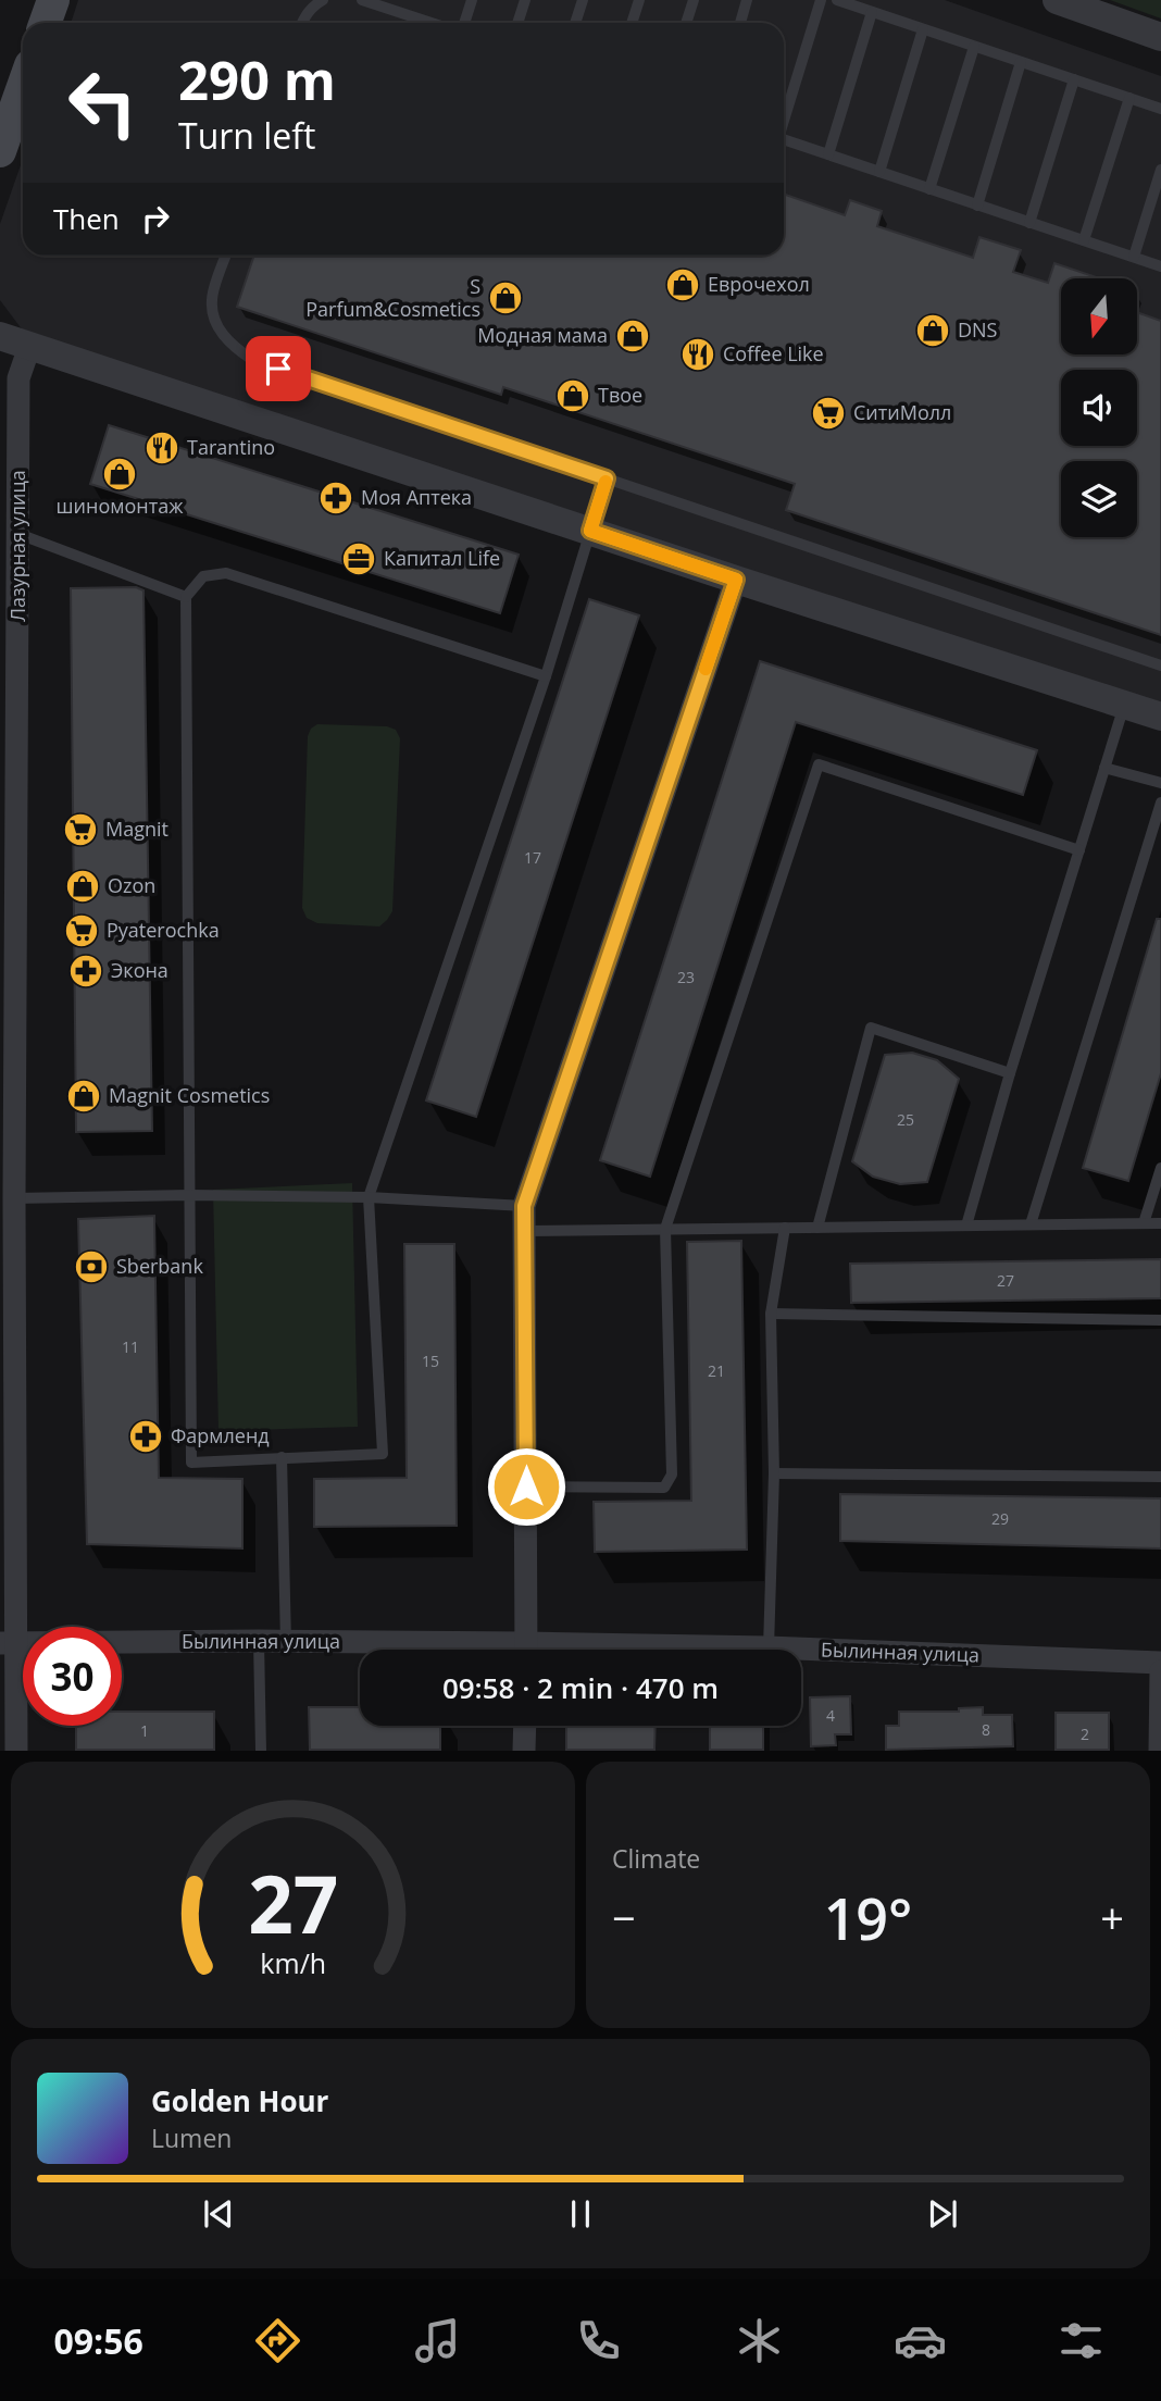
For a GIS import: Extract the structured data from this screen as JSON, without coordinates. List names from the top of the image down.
{
  "streets": {
    "street": ["Лазурная улица", "Былинная улица"]
  },
  "crossings": [
    ["Лазурная улица", "Былинная улица"]
  ],
  "places": {
    "shop": [
      "Еврочехол",
      "S Parfum&Cosmetics",
      "DNS",
      "Модная мама",
      "Твое",
      "шиномонтаж",
      "Ozon",
      "Magnit Cosmetics"
    ],
    "restaurant": ["Coffee Like", "Tarantino"],
    "supermarket": ["СитиМолл", "Magnit", "Pyaterochka"],
    "pharmacy": ["Моя Аптека", "Экона", "Фармленд"],
    "office": ["Капитал Life"],
    "bank": ["Sberbank"]
  },
  "house_numbers": [
    "17",
    "23",
    "25",
    "27",
    "11",
    "15",
    "21",
    "29",
    "4",
    "8",
    "1",
    "2"
  ],
  "north": "bottom",
  "page": {
    "turn": ["290 m", "Turn left"],
    "then": "Then",
    "limit": "30",
    "trip": "09:58 · 2 min · 470 m",
    "tile": "Climate",
    "heat": ["−", "19°", "+"],
    "song": ["Golden Hour", "Lumen"],
    "tabs": "09:56",
    "gauge": ["27", "km/h"]
  }
}
